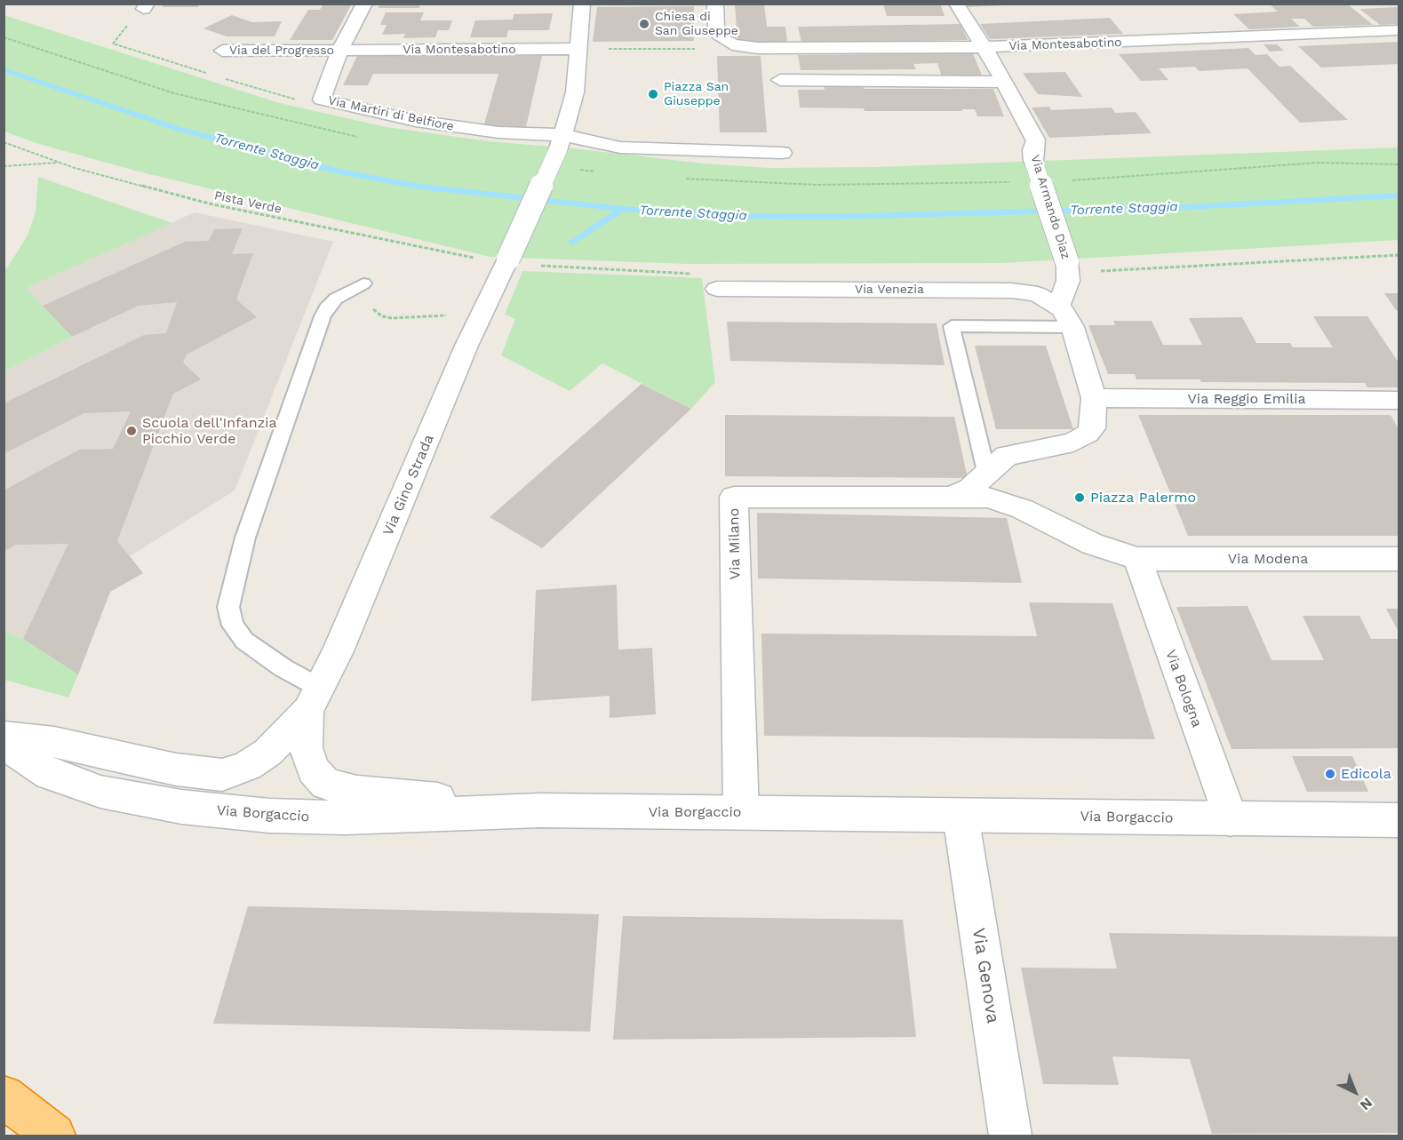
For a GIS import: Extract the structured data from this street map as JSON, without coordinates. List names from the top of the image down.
{
  "streets": {
    "street": [
      "Via Montesabotino",
      "Via del Progresso",
      "Via Martiri di Belfiore",
      "Via Armando Diaz",
      "Via Venezia",
      "Via Reggio Emilia",
      "Via Gino Strada",
      "Via Milano",
      "Via Modena",
      "Via Bologna",
      "Via Borgaccio",
      "Via Genova"
    ],
    "path": ["Pista Verde"]
  },
  "crossings": [
    ["Via Montesabotino", "Via del Progresso"],
    ["Via Montesabotino", "Via Martiri di Belfiore"],
    ["Via Montesabotino", "Via Armando Diaz"],
    ["Via Montesabotino", "Via Gino Strada"],
    ["Via del Progresso", "Via Martiri di Belfiore"],
    ["Via Martiri di Belfiore", "Via Gino Strada"],
    ["Via Armando Diaz", "Via Venezia"],
    ["Via Milano", "Via Borgaccio"],
    ["Via Modena", "Via Bologna"],
    ["Via Bologna", "Via Borgaccio"],
    ["Via Borgaccio", "Via Genova"]
  ],
  "water": ["Torrente Staggia"],
  "places": [
    "Chiesa di San Giuseppe",
    "Piazza San Giuseppe",
    "Scuola dell'Infanzia Picchio Verde",
    "Piazza Palermo",
    "Edicola"
  ],
  "north": "bottom right"
}
